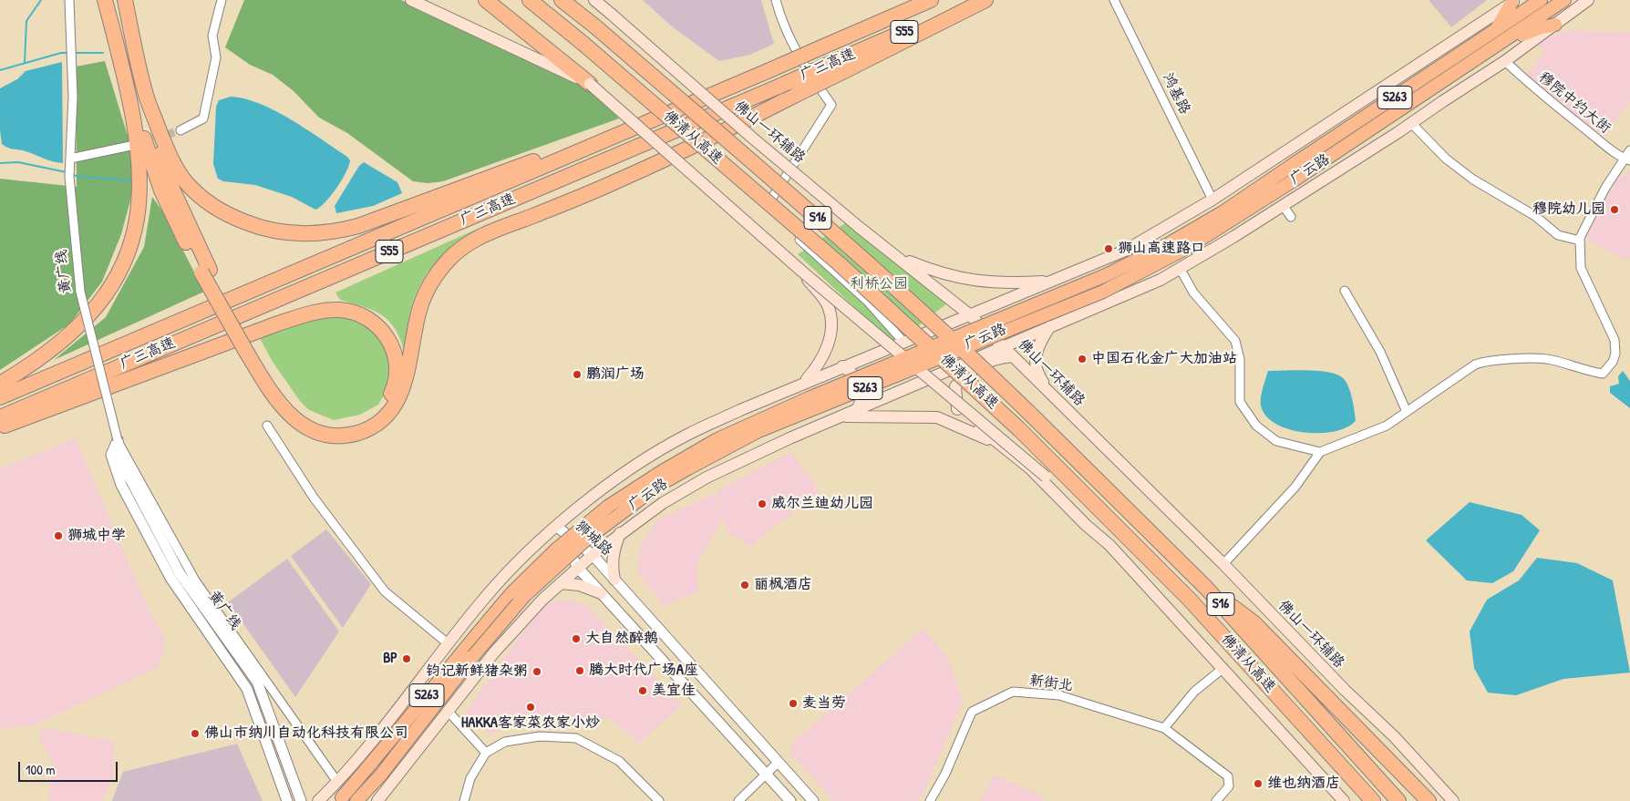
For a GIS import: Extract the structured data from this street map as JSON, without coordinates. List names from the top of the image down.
{
  "streets": {
    "highway": [
      "S55",
      "广三高速",
      "佛清从高速",
      "S16"
    ],
    "main road": ["S263", "佛山一环辅路", "广云路"],
    "street": [
      "鸿基路",
      "穆院中约大街",
      "黄广线",
      "狮城路",
      "新街北"
    ]
  },
  "crossings": [
    ["鸿基路", "广云路"],
    ["S263", "广云路"],
    ["S263", "狮城路"],
    ["穆院中约大街", "广云路"],
    ["佛山一环辅路", "广云路"],
    ["广云路", "狮城路"]
  ],
  "parks": ["利桥公园"],
  "places": [
    "穆院幼儿园",
    "狮山高速路口",
    "中国石化金广大加油站",
    "鹏润广场",
    "威尔兰迪幼儿园",
    "狮城中学",
    "丽枫酒店",
    "大自然醉鹅",
    "BP",
    "腾大时代广场A座",
    "钧记新鲜猪杂粥",
    "美宜佳",
    "麦当劳",
    "HAKKA客家菜农家小炒",
    "佛山市纳川自动化科技有限公司",
    "维也纳酒店"
  ],
  "scale_bar": "100 m"
}
